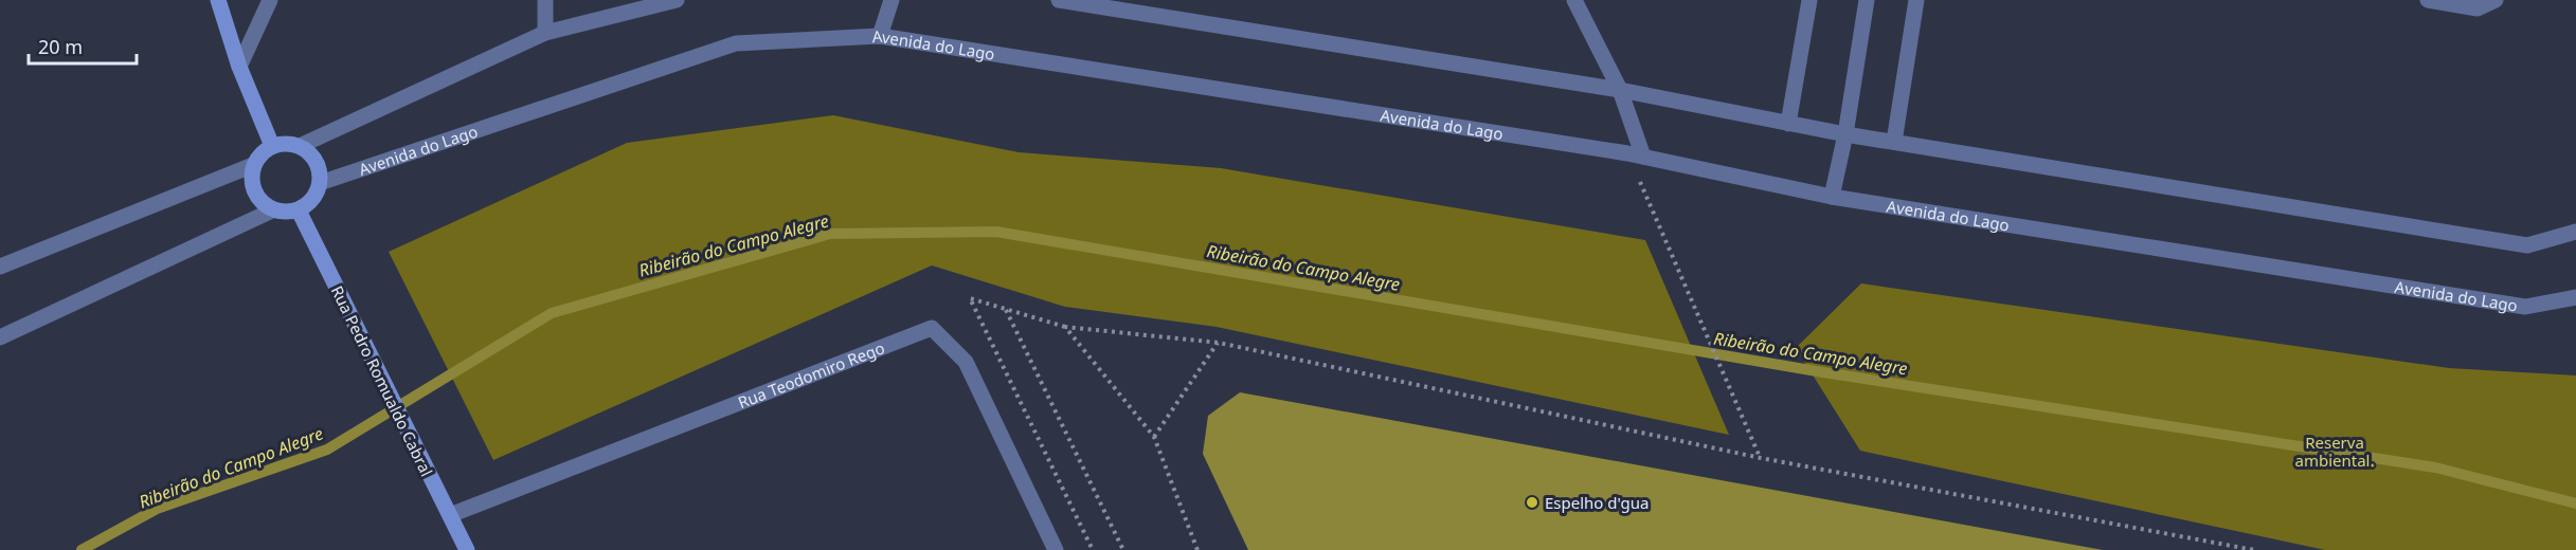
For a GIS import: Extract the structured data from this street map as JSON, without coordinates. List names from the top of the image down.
{
  "streets": {
    "street": ["Avenida do Lago", "Rua Teodomiro Rego", "Rua Pedro Romualdo Cabral"]
  },
  "crossings": [
    ["Avenida do Lago", "Rua Pedro Romualdo Cabral"],
    ["Rua Teodomiro Rego", "Rua Pedro Romualdo Cabral"]
  ],
  "water": ["Ribeirão do Campo Alegre"],
  "parks": ["Reserva ambiental."],
  "places": ["Espelho d'gua"],
  "scale_bar": "20 m"
}
